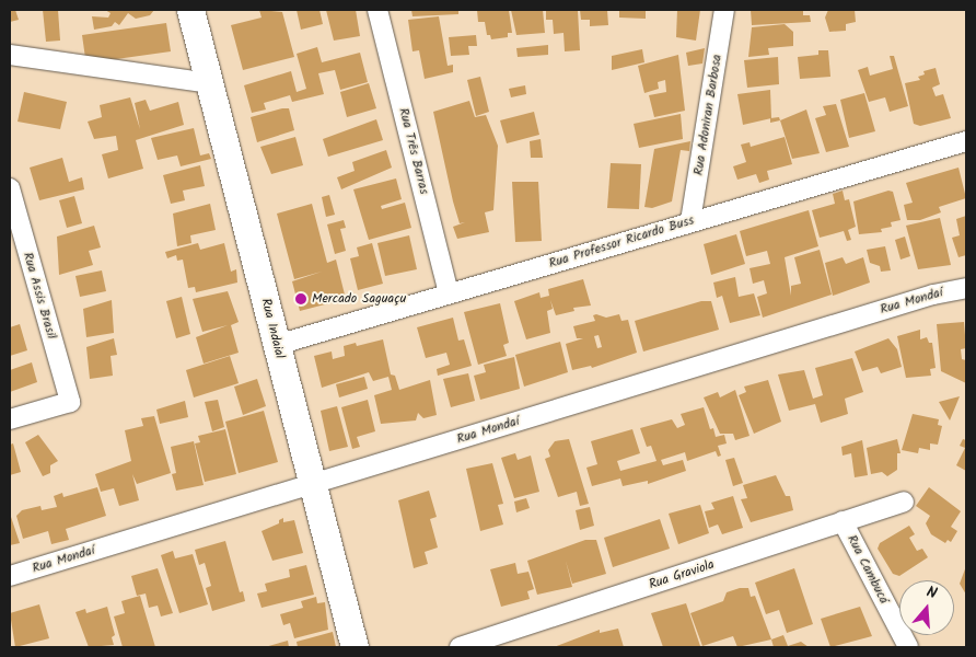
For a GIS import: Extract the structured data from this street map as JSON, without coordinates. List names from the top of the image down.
{
  "streets": {
    "street": [
      "Rua Adoniran Barbosa",
      "Rua Três Barras",
      "Rua Professor Ricardo Buss",
      "Rua Assis Brasil",
      "Rua Mondaí",
      "Rua Indaial",
      "Rua Cambucá",
      "Rua Graviola"
    ]
  },
  "crossings": [
    ["Rua Adoniran Barbosa", "Rua Professor Ricardo Buss"],
    ["Rua Três Barras", "Rua Professor Ricardo Buss"],
    ["Rua Professor Ricardo Buss", "Rua Indaial"],
    ["Rua Mondaí", "Rua Indaial"],
    ["Rua Cambucá", "Rua Graviola"]
  ],
  "places": ["Mercado Saguaçu"],
  "north": "top"
}
